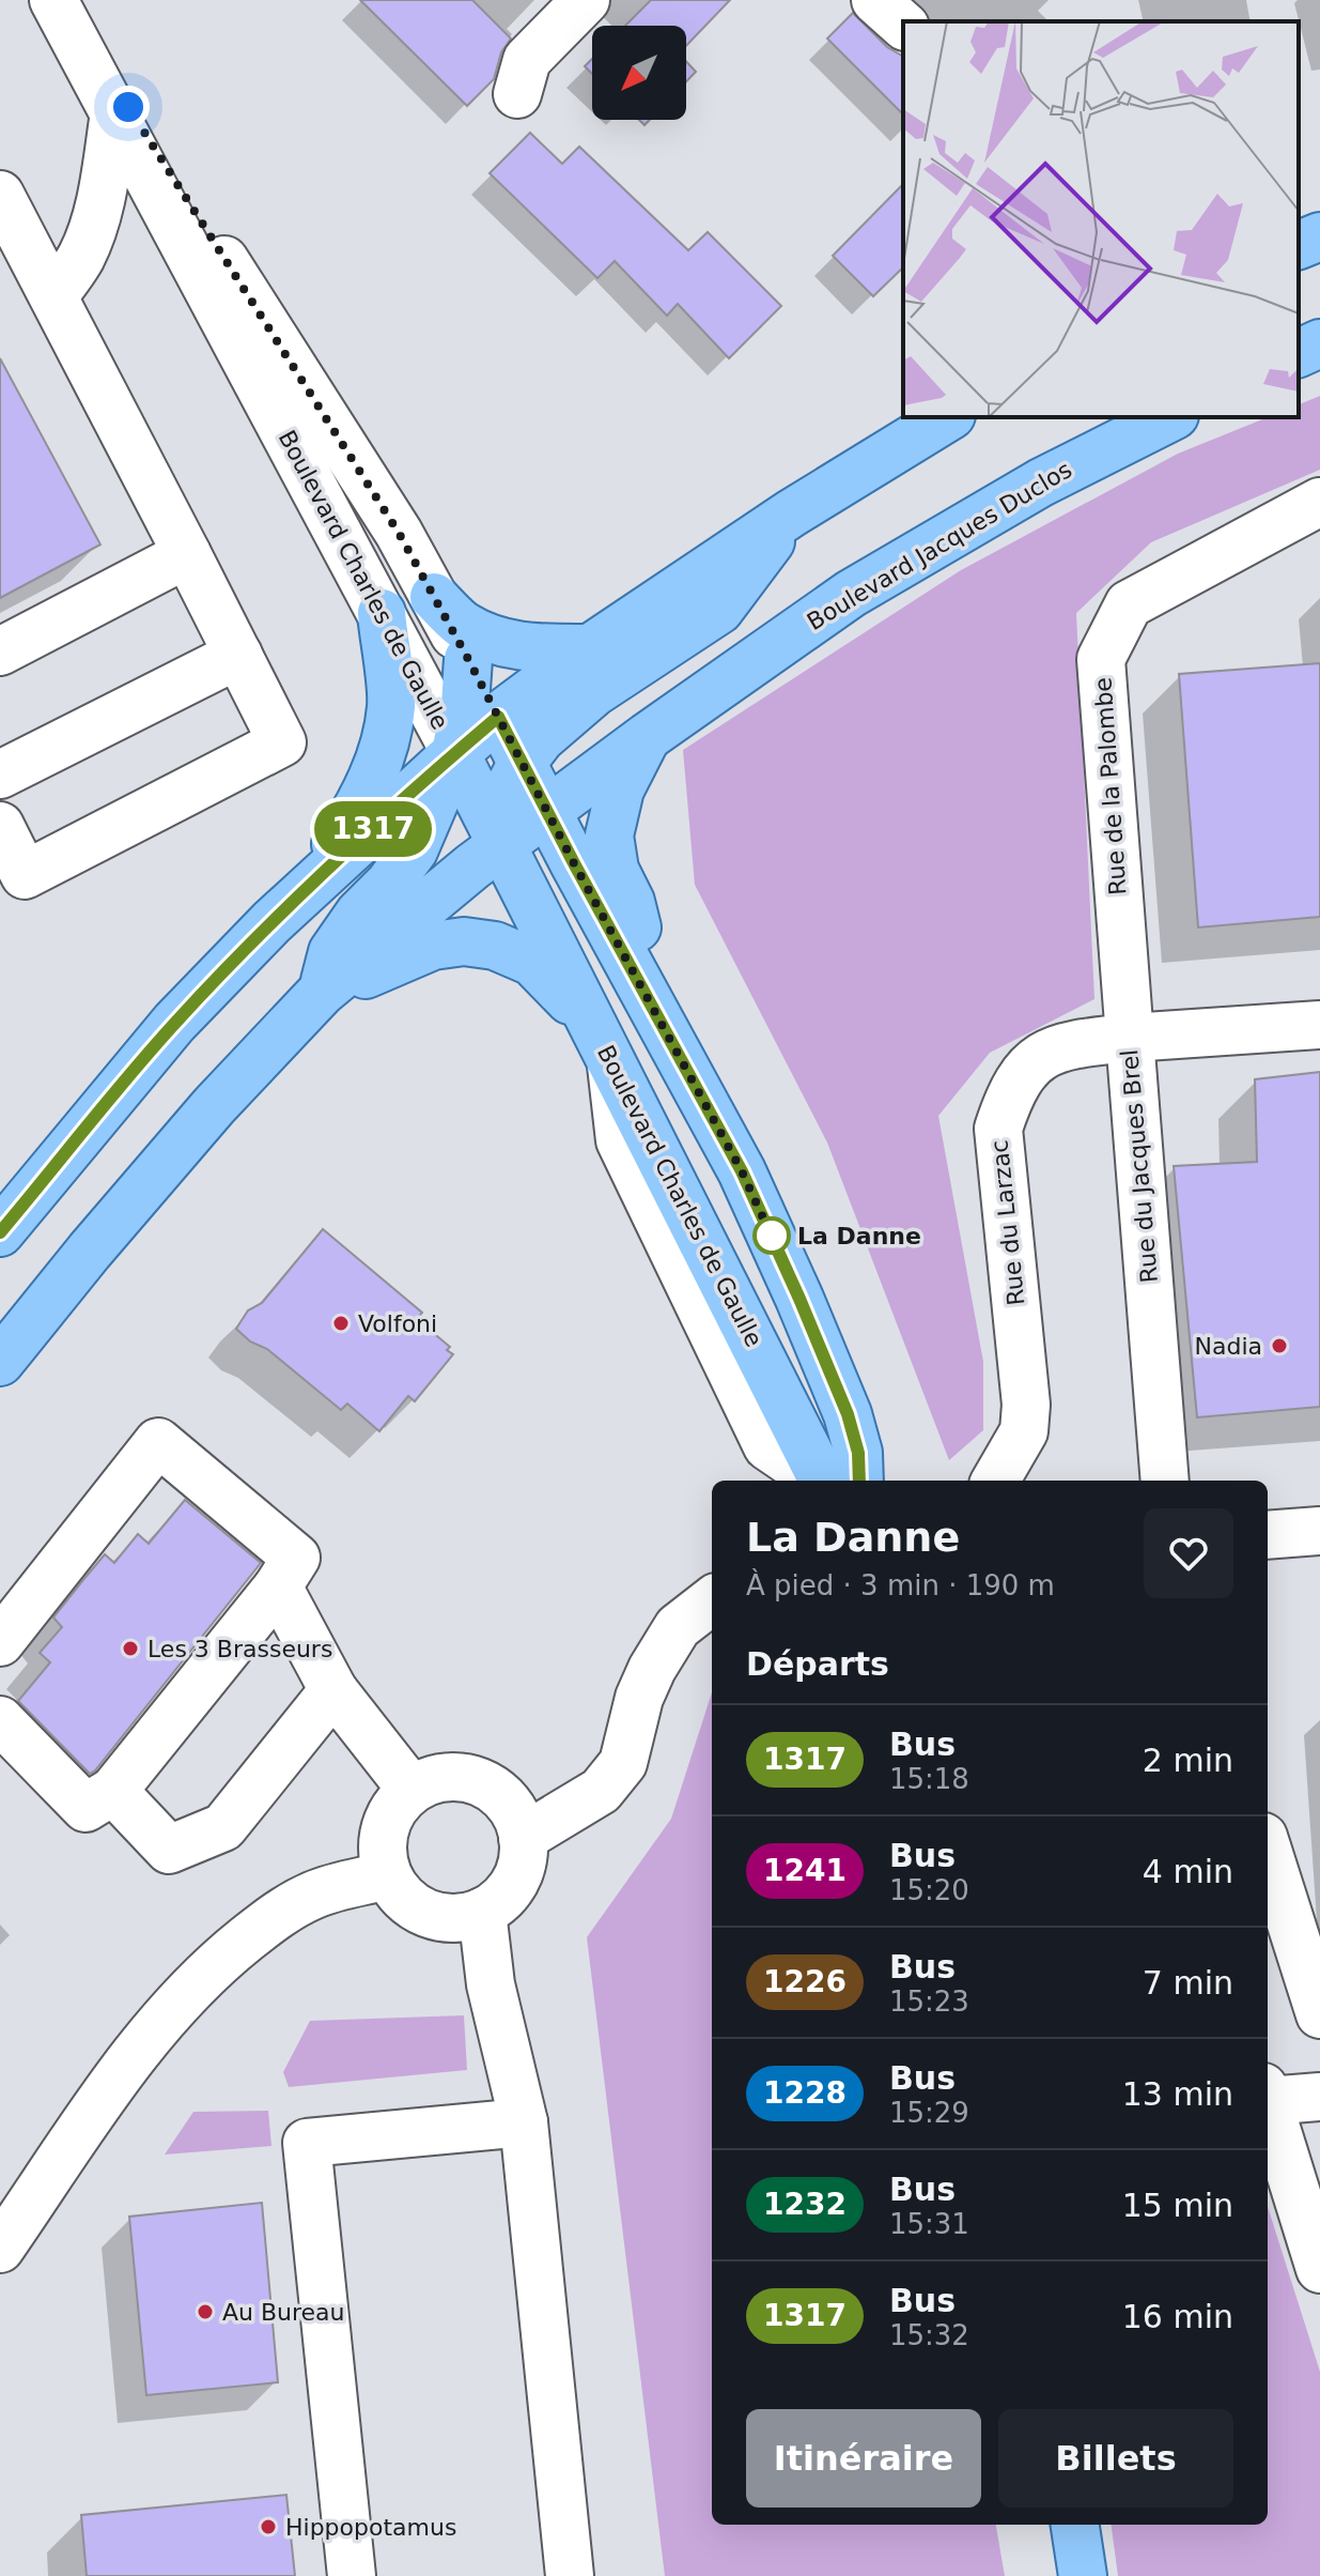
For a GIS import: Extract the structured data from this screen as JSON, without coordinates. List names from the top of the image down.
{
  "streets": {
    "main road": ["Boulevard Jacques Duclos", "Boulevard Charles de Gaulle"],
    "street": ["Rue de la Palombe", "Rue du Jacques Brel", "Rue du Larzac"]
  },
  "crossings": [
    ["Boulevard Jacques Duclos", "Boulevard Charles de Gaulle"],
    ["Rue de la Palombe", "Rue du Jacques Brel"],
    ["Rue de la Palombe", "Rue du Larzac"],
    ["Rue du Jacques Brel", "Rue du Larzac"]
  ],
  "places": [
    "La Danne",
    "Volfoni",
    "Nadia",
    "Les 3 Brasseurs",
    "Au Bureau",
    "Hippopotamus"
  ],
  "lines": ["bus line 1317"],
  "north": "bottom left",
  "page": {
    "on_map": "1317",
    "heading": [
      ["La Danne", "À pied · 3 min · 190 m"],
      "Départs"
    ],
    "list": [
      {
        "mark": "1317",
        "name": "Bus",
        "note": "15:18",
        "value": "2 min"
      },
      {
        "mark": "1241",
        "name": "Bus",
        "note": "15:20",
        "value": "4 min"
      },
      {
        "mark": "1226",
        "name": "Bus",
        "note": "15:23",
        "value": "7 min"
      },
      {
        "mark": "1228",
        "name": "Bus",
        "note": "15:29",
        "value": "13 min"
      },
      {
        "mark": "1232",
        "name": "Bus",
        "note": "15:31",
        "value": "15 min"
      },
      {
        "mark": "1317",
        "name": "Bus",
        "note": "15:32",
        "value": "16 min"
      }
    ],
    "buttons": ["Itinéraire", "Billets"]
  }
}
